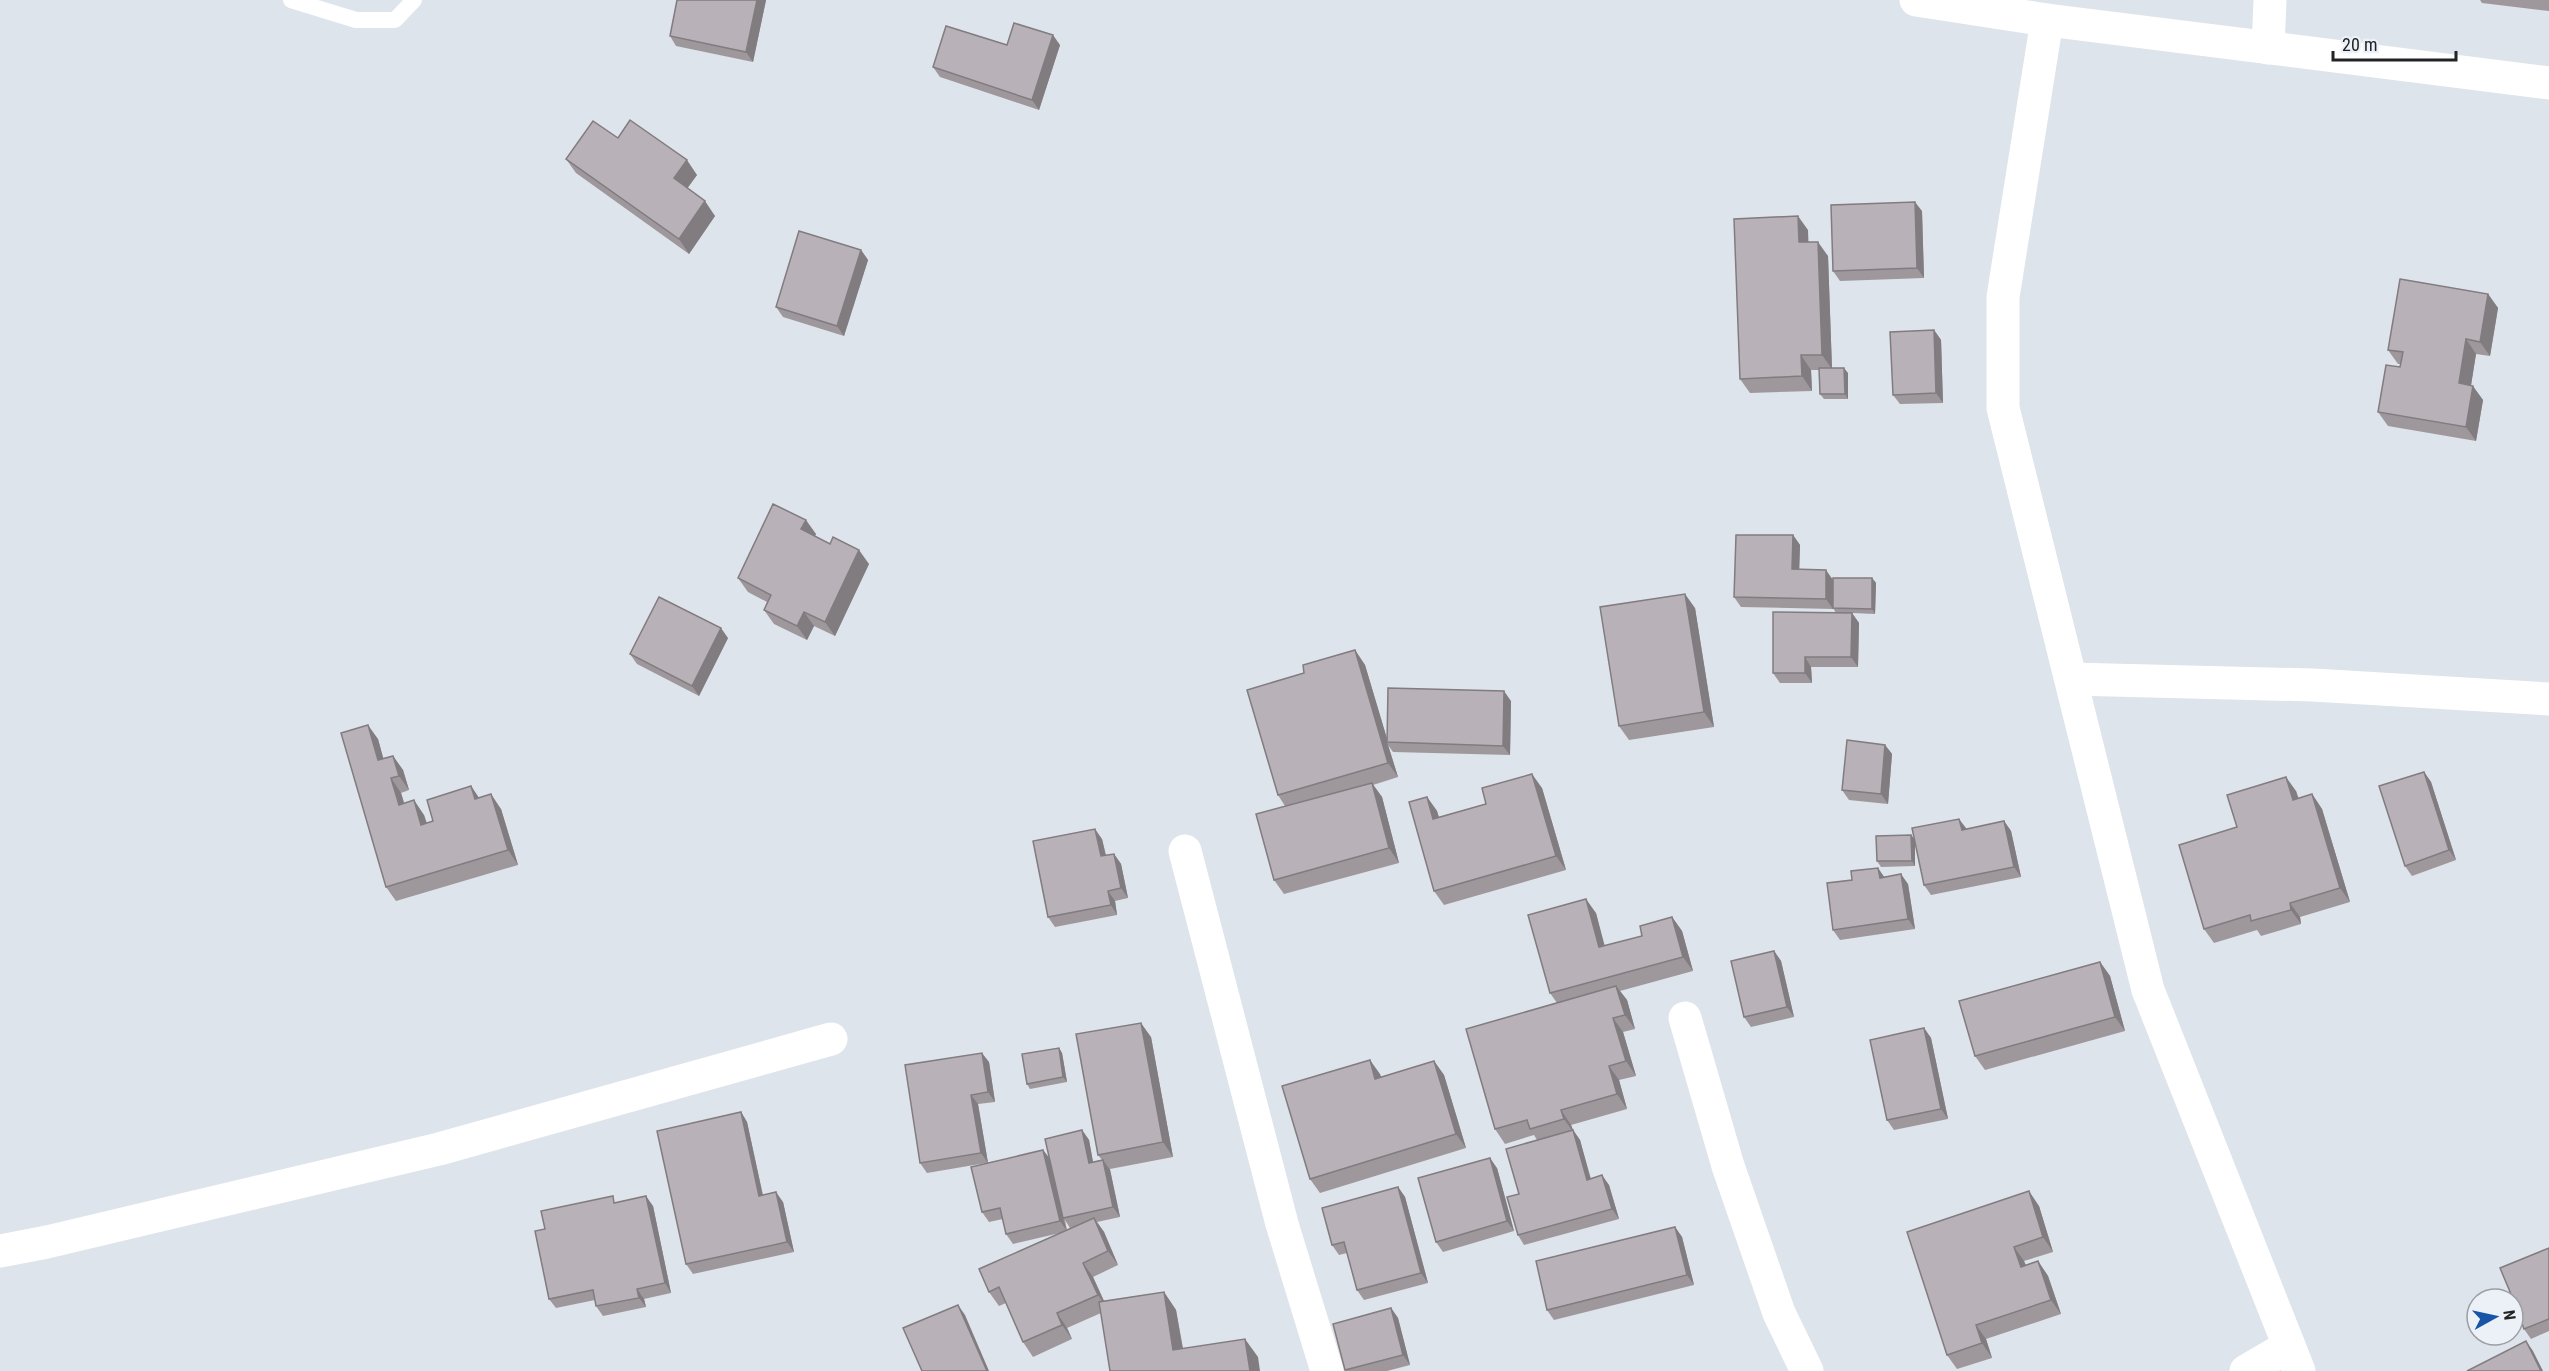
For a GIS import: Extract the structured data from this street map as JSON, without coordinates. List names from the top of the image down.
{
  "scale_bar": "20 m",
  "north": "right"
}
